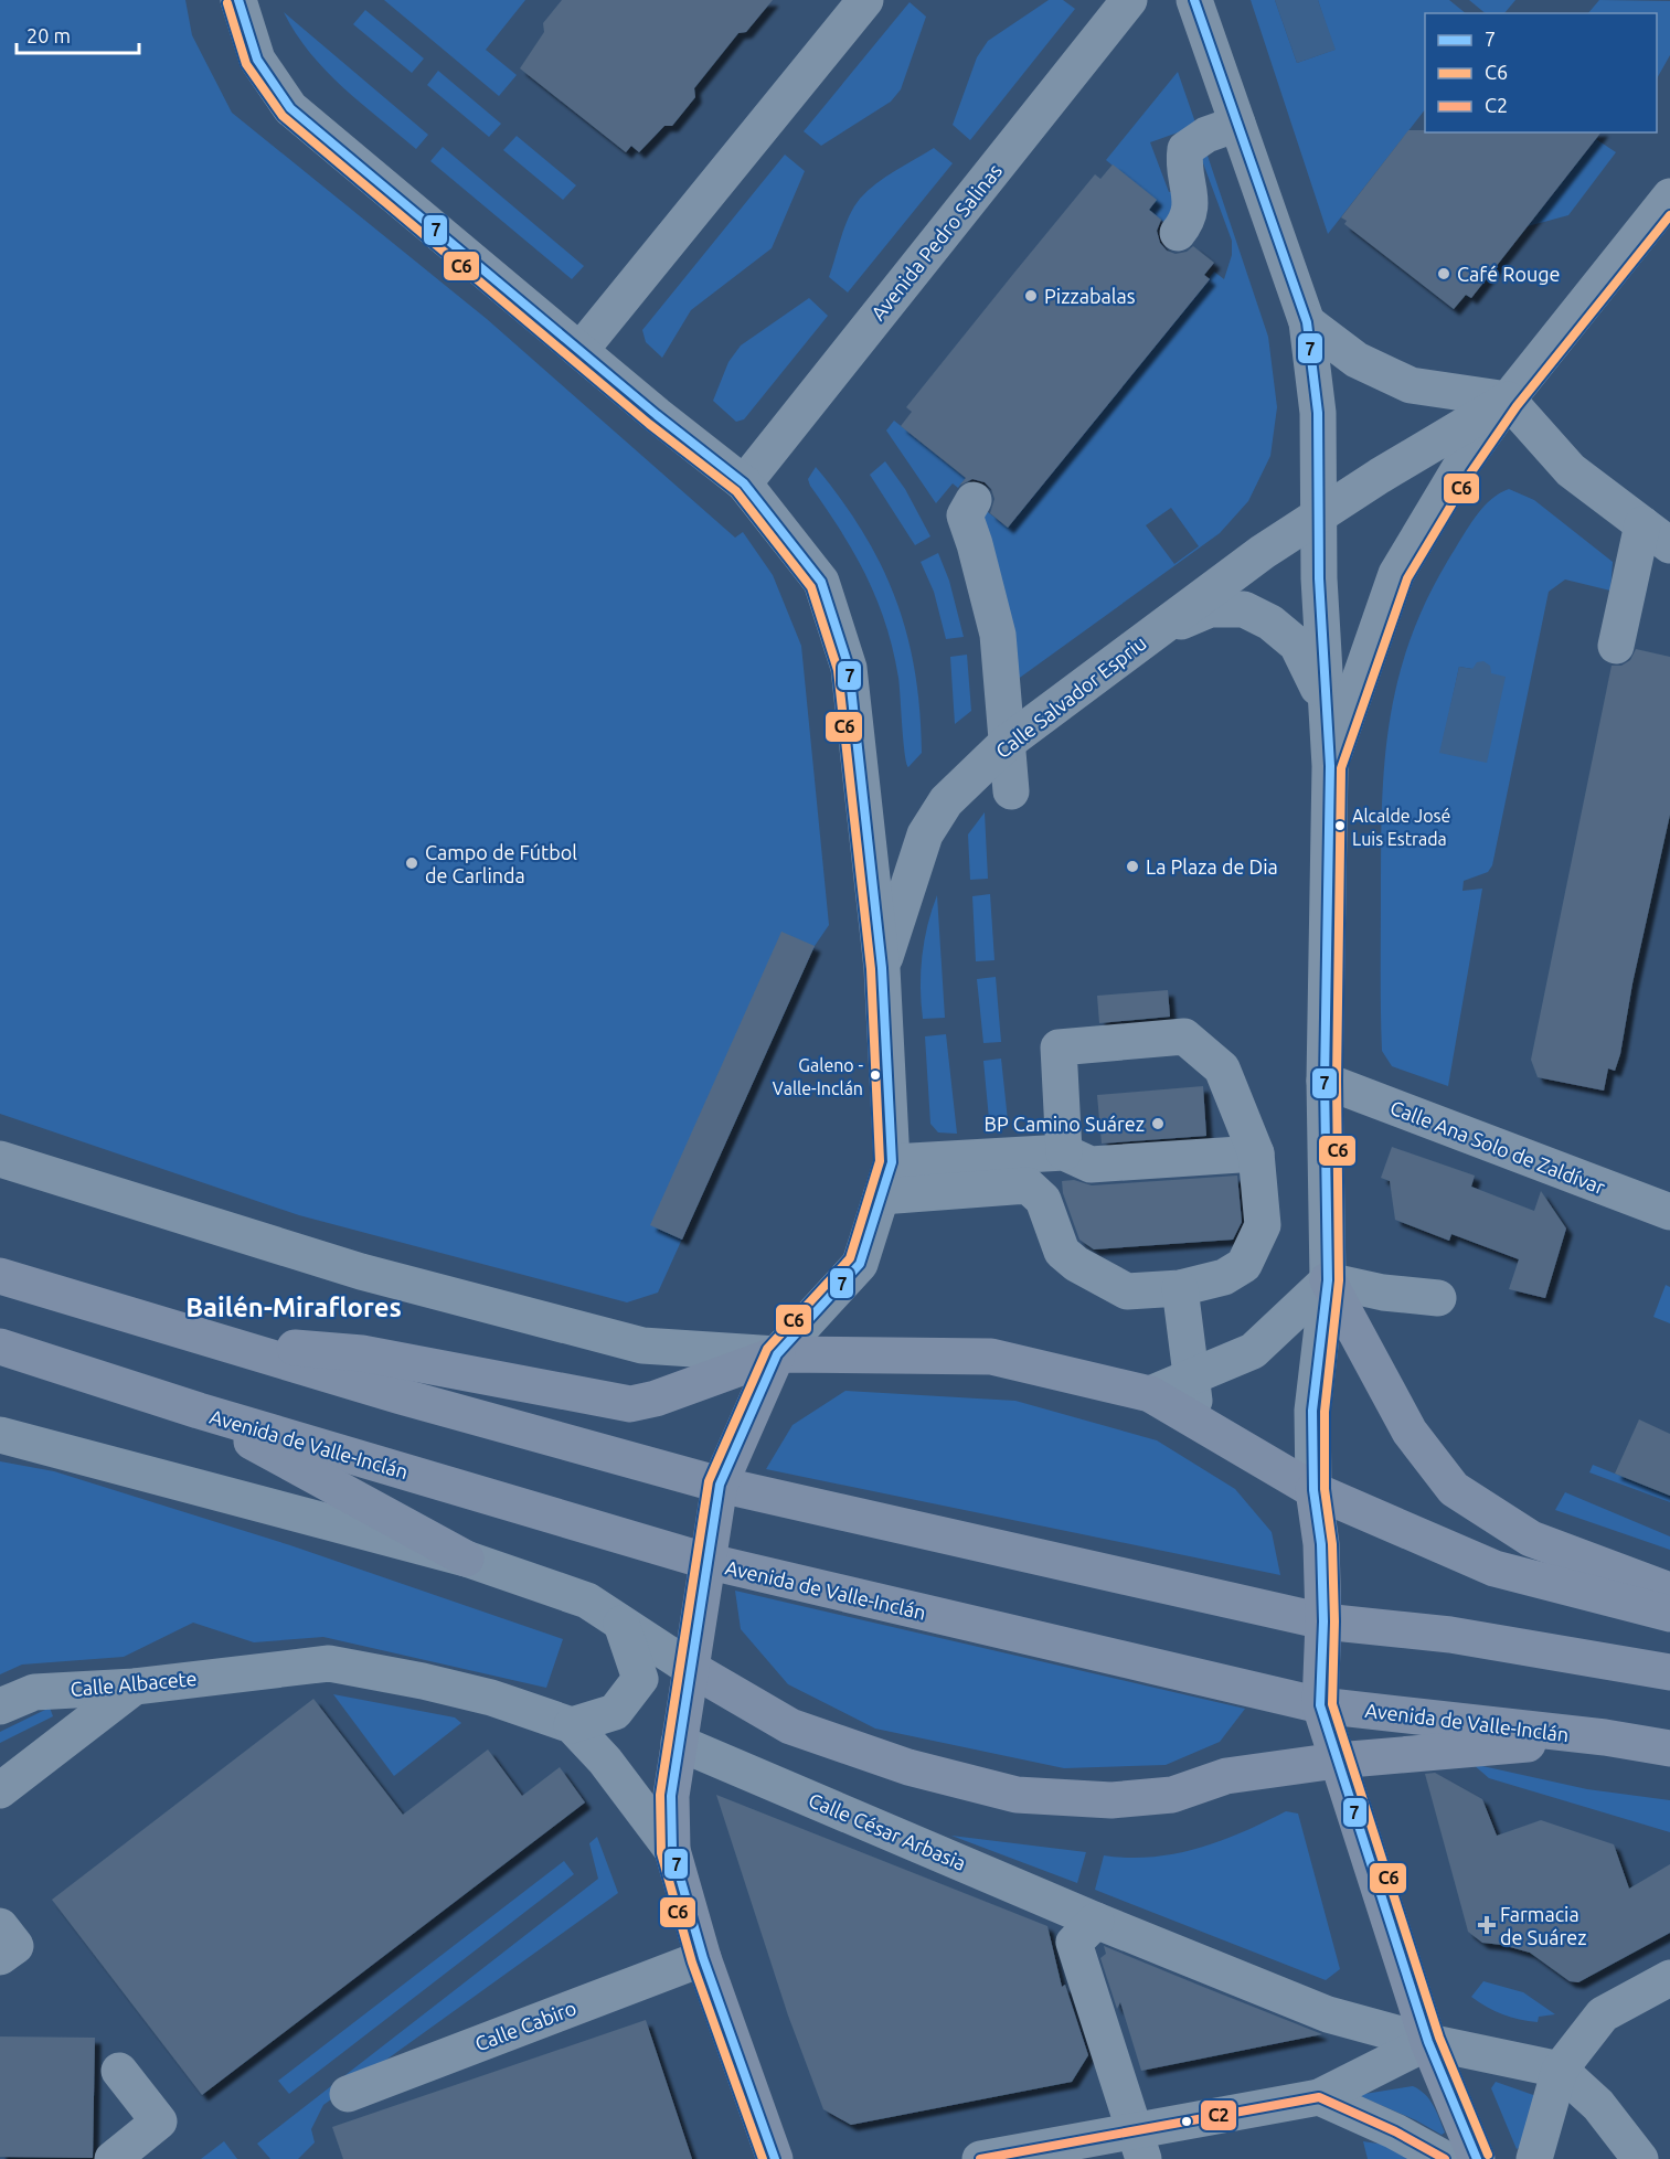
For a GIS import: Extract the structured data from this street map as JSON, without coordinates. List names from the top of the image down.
{
  "streets": {
    "main road": ["Avenida de Valle-Inclán"],
    "street": [
      "Avenida Pedro Salinas",
      "Calle Salvador Espriu",
      "Calle Ana Solo de Zaldívar",
      "Calle Albacete",
      "Calle César Arbasia",
      "Calle Cabiro"
    ]
  },
  "districts": ["Bailén-Miraflores"],
  "places": {
    "other": [
      "Café Rouge",
      "Pizzabalas",
      "Alcalde José Luis Estrada",
      "Campo de Fútbol de Carlinda",
      "La Plaza de Dia",
      "Galeno - Valle-Inclán",
      "BP Camino Suárez"
    ],
    "health": ["Farmacia de Suárez"]
  },
  "lines": ["transit line 7", "transit line C6", "transit line C2"],
  "legend": ["7", "C6", "C2"],
  "scale_bar": "20 m"
}
